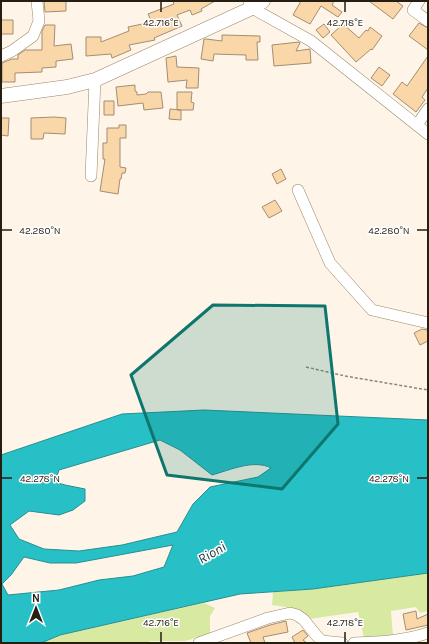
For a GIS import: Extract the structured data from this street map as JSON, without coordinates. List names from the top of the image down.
{
  "water": ["Rioni"],
  "north": "top",
  "coordinates": [
    "42.716°E",
    "42.718°E",
    "42.280°N",
    "42.278°N"
  ]
}
